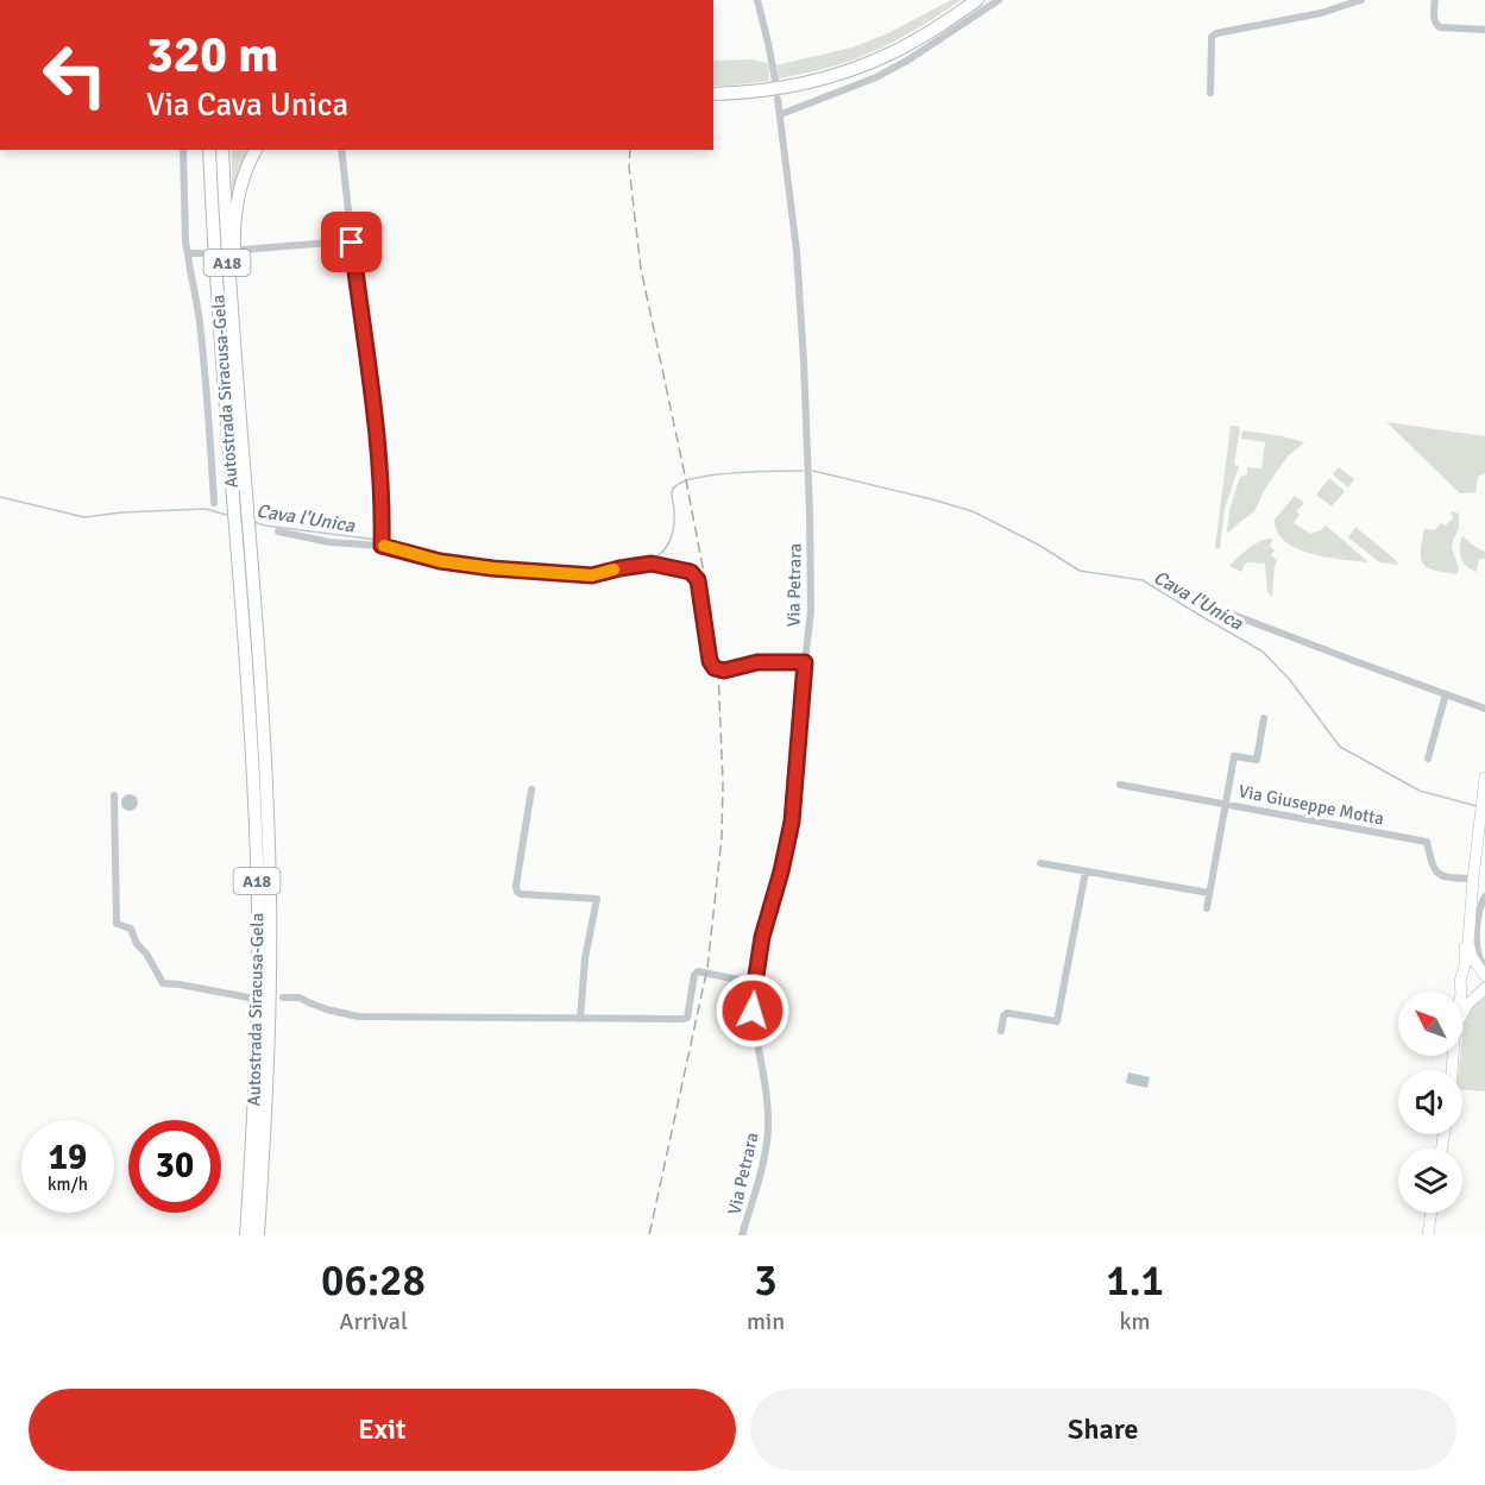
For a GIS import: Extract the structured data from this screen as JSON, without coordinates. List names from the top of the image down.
{
  "streets": {
    "highway": ["A18", "Autostrada Siracusa-Gela"],
    "street": ["Via Petrara", "Via Giuseppe Motta"]
  },
  "water": ["Cava l'Unica"],
  "north": "top left",
  "page": {
    "turn": ["320 m", "Via Cava Unica"],
    "speed": "19 km/h",
    "limit": "30",
    "eta": [
      "06:28",
      "Arrival",
      "3",
      "min",
      "1.1",
      "km"
    ],
    "buttons": ["Exit", "Share"]
  }
}
